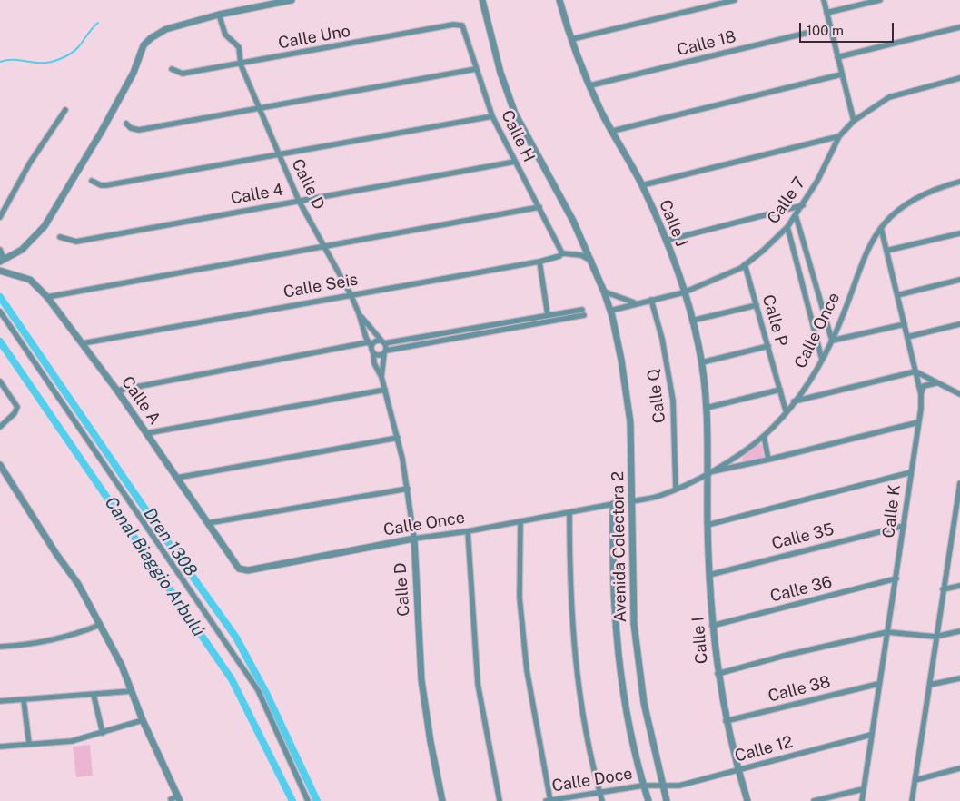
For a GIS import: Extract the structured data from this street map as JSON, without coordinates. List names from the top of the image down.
{
  "streets": {
    "street": [
      "Calle Uno",
      "Calle 18",
      "Calle H",
      "Calle D",
      "Calle 4",
      "Calle 7",
      "Calle J",
      "Calle Seis",
      "Calle P",
      "Calle Once",
      "Calle Q",
      "Calle A",
      "Calle K",
      "Calle 35",
      "Avenida Colectora 2",
      "Calle 36",
      "Calle I",
      "Calle 38",
      "Calle 12",
      "Calle Doce"
    ]
  },
  "crossings": [
    ["Calle Uno", "Calle H"],
    ["Calle Uno", "Calle D"],
    ["Calle 18", "Calle J"],
    ["Calle H", "Calle 4"],
    ["Calle H", "Calle Seis"],
    ["Calle D", "Calle 4"],
    ["Calle D", "Calle Seis"],
    ["Calle D", "Calle Once"],
    ["Calle 7", "Calle J"],
    ["Calle 7", "Calle P"],
    ["Calle 7", "Calle Q"],
    ["Calle 7", "Avenida Colectora 2"],
    ["Calle J", "Calle Once"],
    ["Calle J", "Calle I"],
    ["Calle Seis", "Calle A"],
    ["Calle P", "Calle Once"],
    ["Calle Once", "Calle Q"],
    ["Calle Once", "Calle A"],
    ["Calle Once", "Calle K"],
    ["Calle Once", "Avenida Colectora 2"],
    ["Calle Once", "Calle I"],
    ["Calle K", "Calle 35"],
    ["Calle K", "Calle 36"],
    ["Calle K", "Calle 38"],
    ["Calle K", "Calle 12"],
    ["Calle 35", "Calle I"],
    ["Avenida Colectora 2", "Calle 12"],
    ["Avenida Colectora 2", "Calle Doce"],
    ["Calle 36", "Calle I"],
    ["Calle I", "Calle 38"],
    ["Calle I", "Calle 12"],
    ["Calle 12", "Calle Doce"]
  ],
  "water": ["Dren 1308", "Canal Biaggio Arbulú"],
  "scale_bar": "100 m"
}
